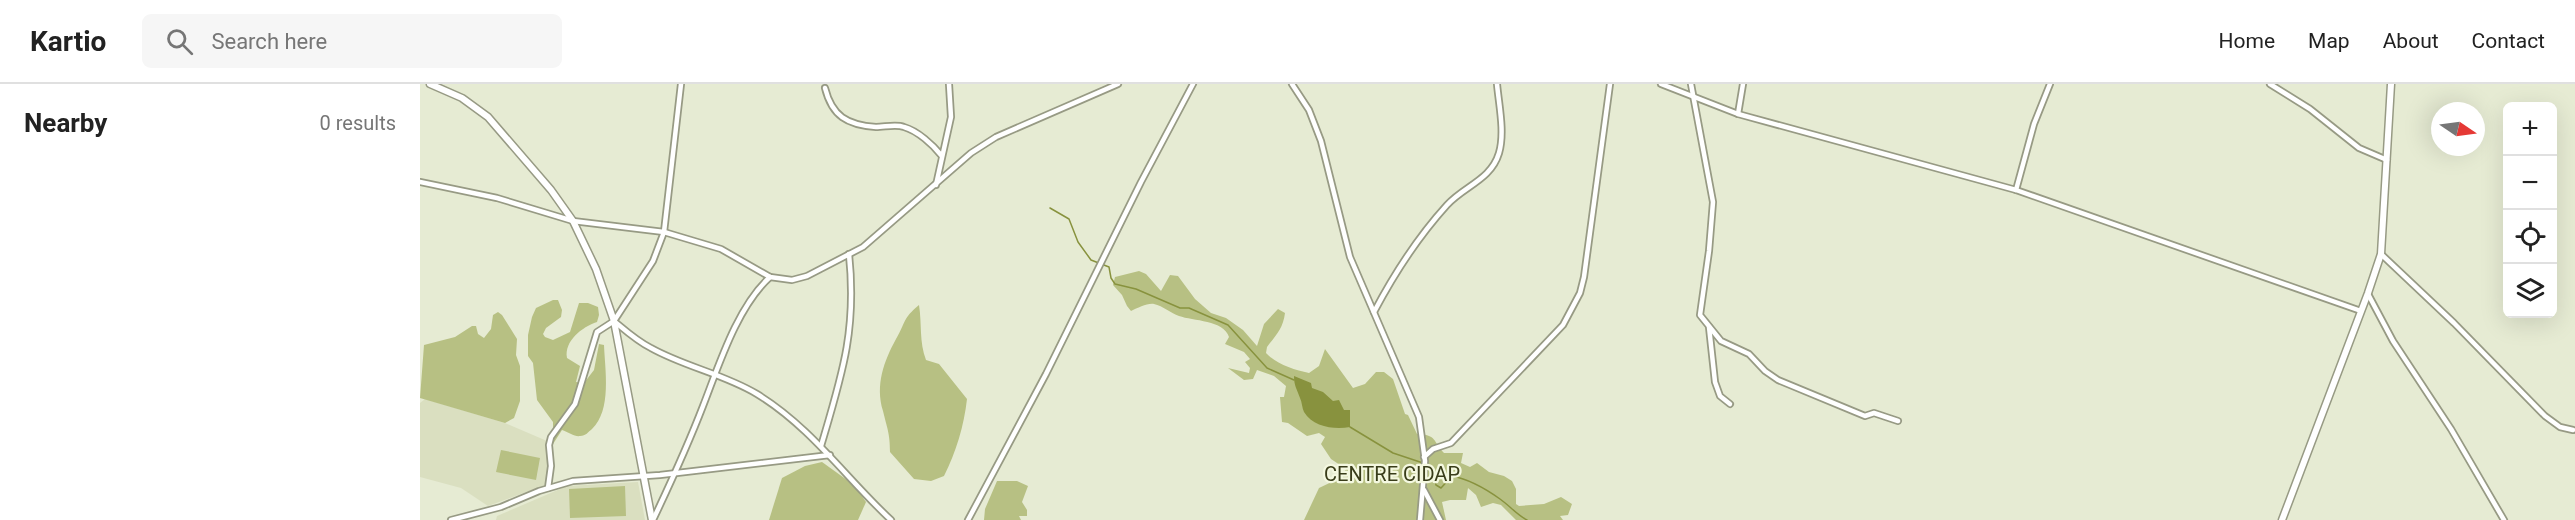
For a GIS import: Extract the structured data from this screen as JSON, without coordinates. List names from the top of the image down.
{
  "parks": ["CENTRE CIDAP"],
  "north": "right",
  "page": {
    "header": "Kartio",
    "search": "Search here",
    "nav": [
      "Home",
      "Map",
      "About",
      "Contact"
    ],
    "heading": ["Nearby", "0 results"],
    "map_buttons": ["+", "−"]
  }
}
